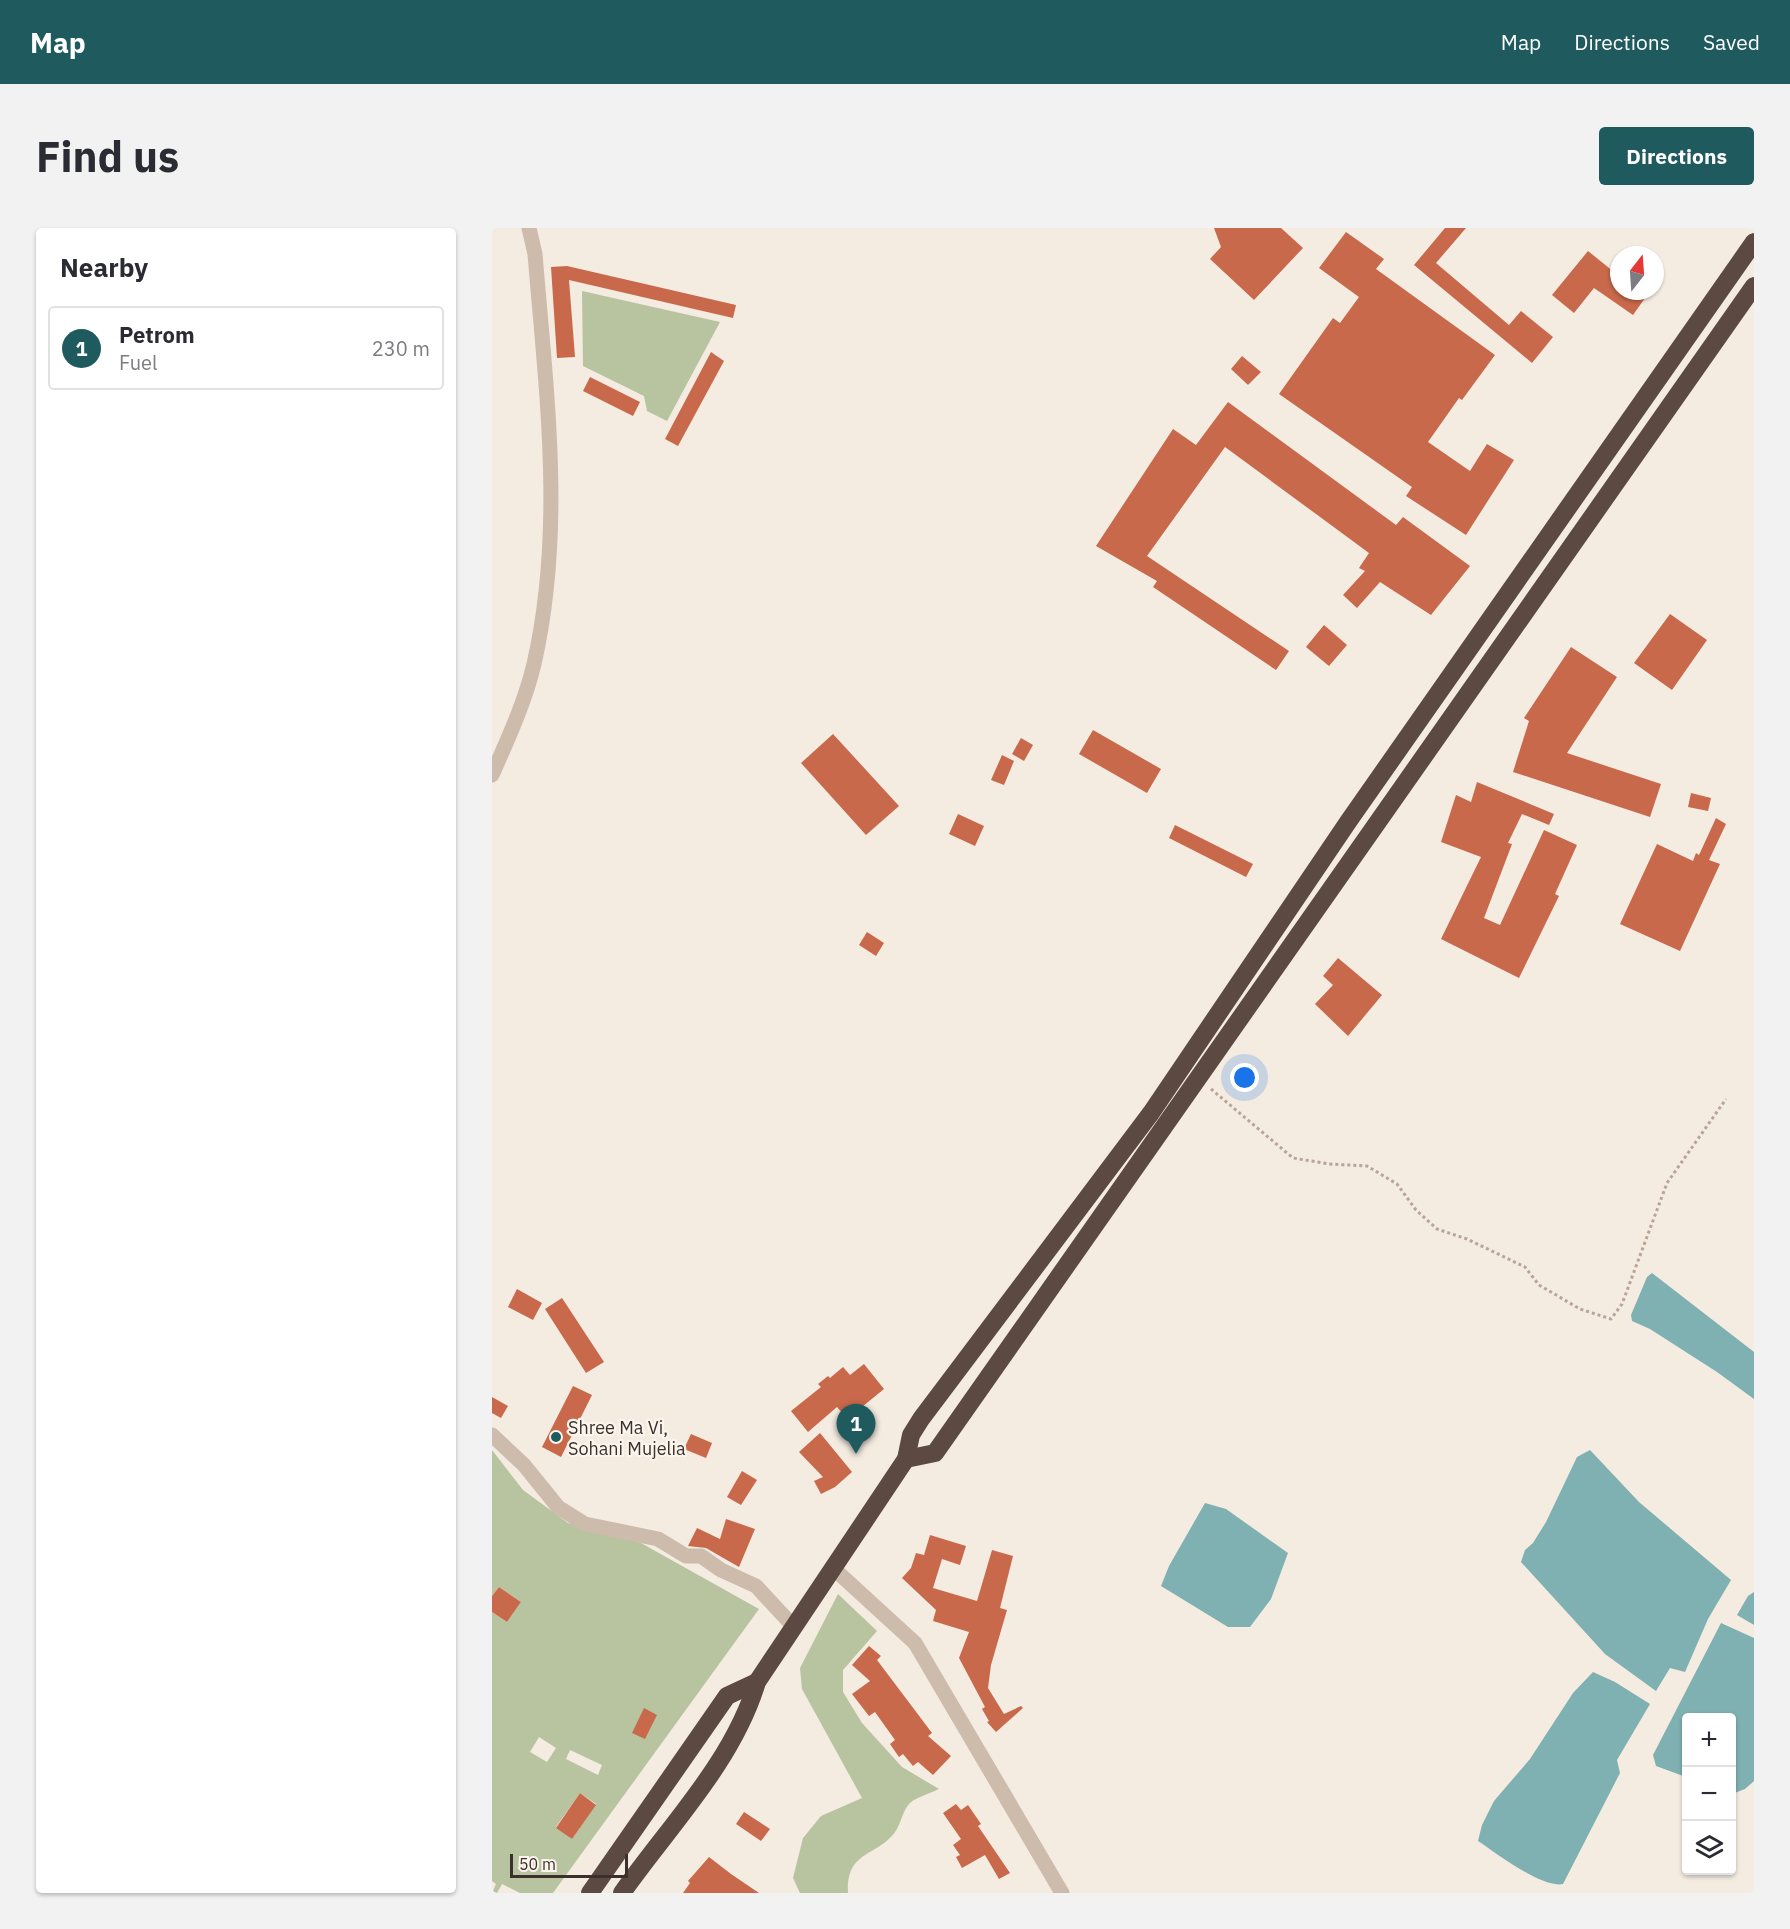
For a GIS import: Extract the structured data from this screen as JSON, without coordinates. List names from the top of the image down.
{
  "places": ["Shree Ma Vi, Sohani Mujelia"],
  "scale_bar": "50 m",
  "north": "top",
  "page": {
    "header": "Map",
    "nav": ["Map", "Directions", "Saved"],
    "buttons": "Directions",
    "title": "Find us",
    "heading": "Nearby",
    "list": [
      {
        "mark": "1",
        "name": "Petrom",
        "note": "Fuel",
        "value": "230 m"
      }
    ],
    "pins": "1",
    "map_buttons": ["+", "−"],
    "scale": "50 m"
  }
}
